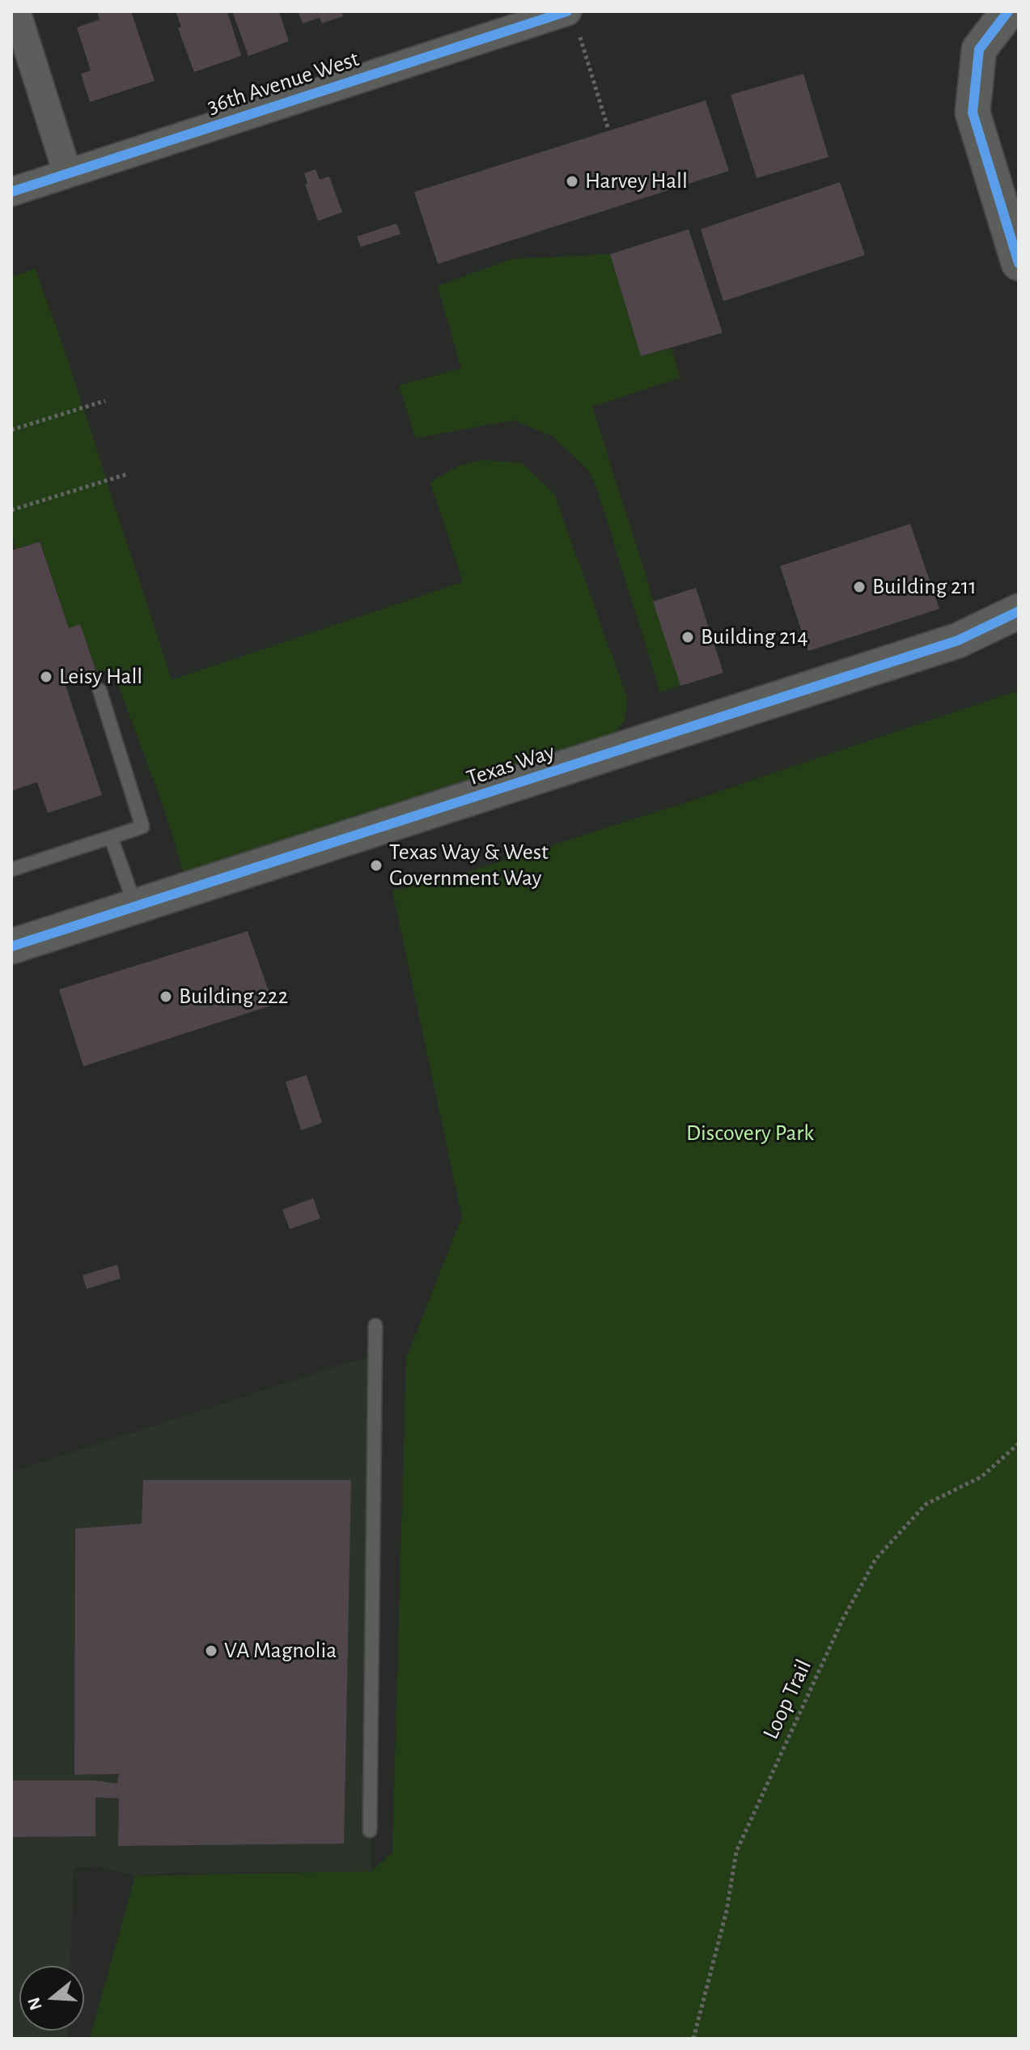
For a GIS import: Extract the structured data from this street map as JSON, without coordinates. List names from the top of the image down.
{
  "streets": {
    "street": ["36th Avenue West", "Texas Way"],
    "path": ["Loop Trail"]
  },
  "parks": ["Discovery Park"],
  "places": [
    "Harvey Hall",
    "Building 211",
    "Building 214",
    "Leisy Hall",
    "Texas Way & West Government Way",
    "Building 222",
    "VA Magnolia"
  ],
  "north": "left"
}
